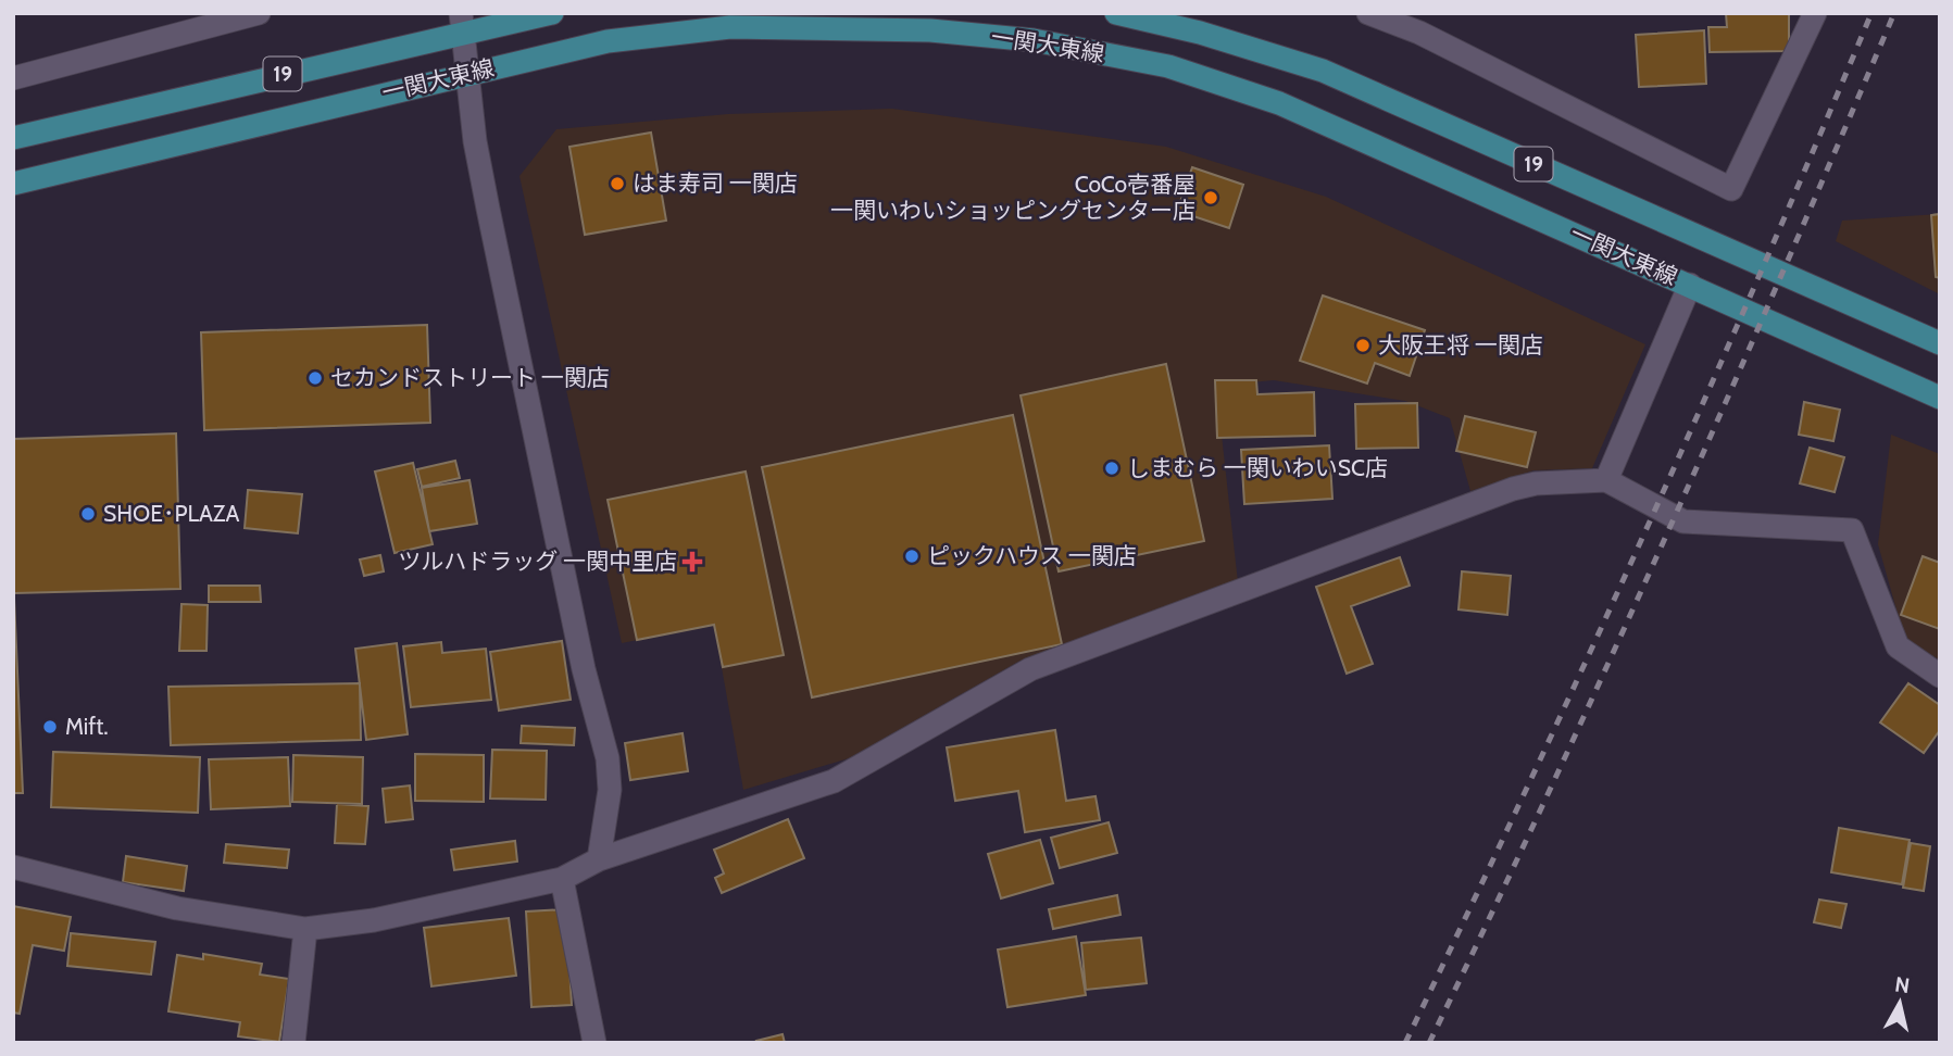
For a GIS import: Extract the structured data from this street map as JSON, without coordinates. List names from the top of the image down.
{
  "streets": {
    "main road": ["一関大東線", "19"]
  },
  "places": {
    "other": [
      "はま寿司 一関店",
      "CoCo壱番屋 一関いわいショッピングセンター店",
      "大阪王将 一関店",
      "セカンドストリート 一関店",
      "しまむら 一関いわいSC店",
      "SHOE･PLAZA",
      "ピックハウス 一関店",
      "Mift."
    ],
    "health": ["ツルハドラッグ 一関中里店"]
  },
  "north": "top"
}
